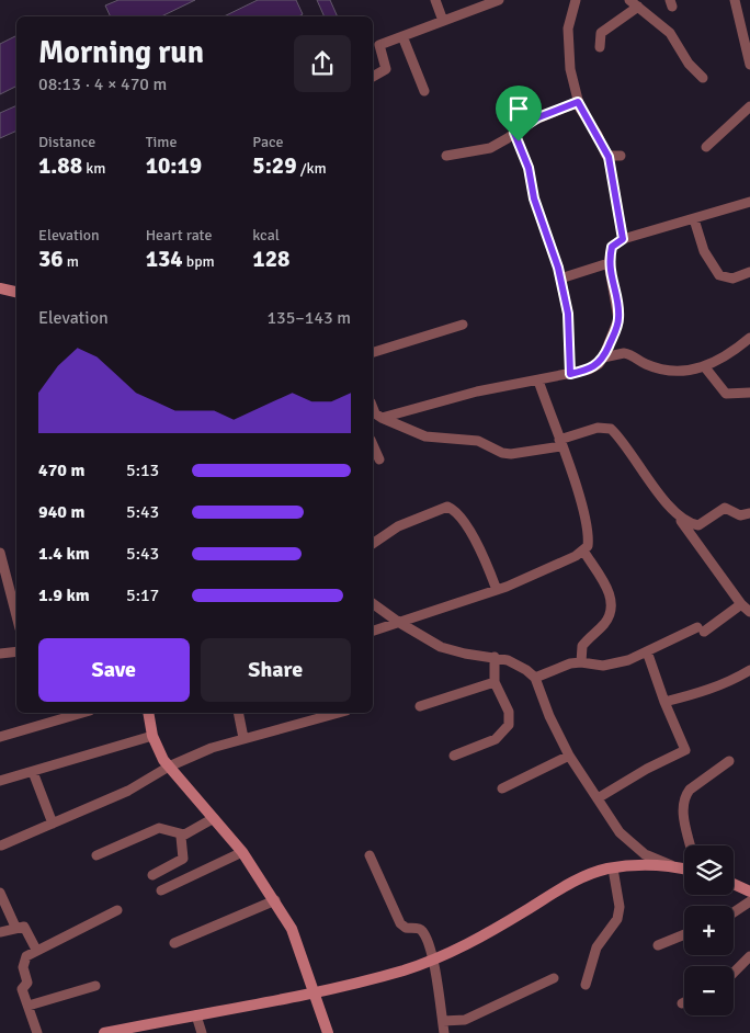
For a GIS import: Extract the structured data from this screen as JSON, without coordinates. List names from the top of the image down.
{
  "page": {
    "heading": ["Morning run", "08:13 · 4 × 470 m"],
    "stats": [
      ["Distance", "1.88 km"],
      ["Time", "10:19"],
      ["Pace", "5:29 /km"],
      ["Elevation", "36 m"],
      ["Heart rate", "134 bpm"],
      ["kcal", "128"]
    ],
    "chart": ["Elevation", "135–143 m"],
    "list": [
      {
        "name": "470 m",
        "note": "5:13"
      },
      {
        "name": "940 m",
        "note": "5:43"
      },
      {
        "name": "1.4 km",
        "note": "5:43"
      },
      {
        "name": "1.9 km",
        "note": "5:17"
      }
    ],
    "buttons": ["Save", "Share"],
    "map_buttons": ["+", "−"]
  }
}
